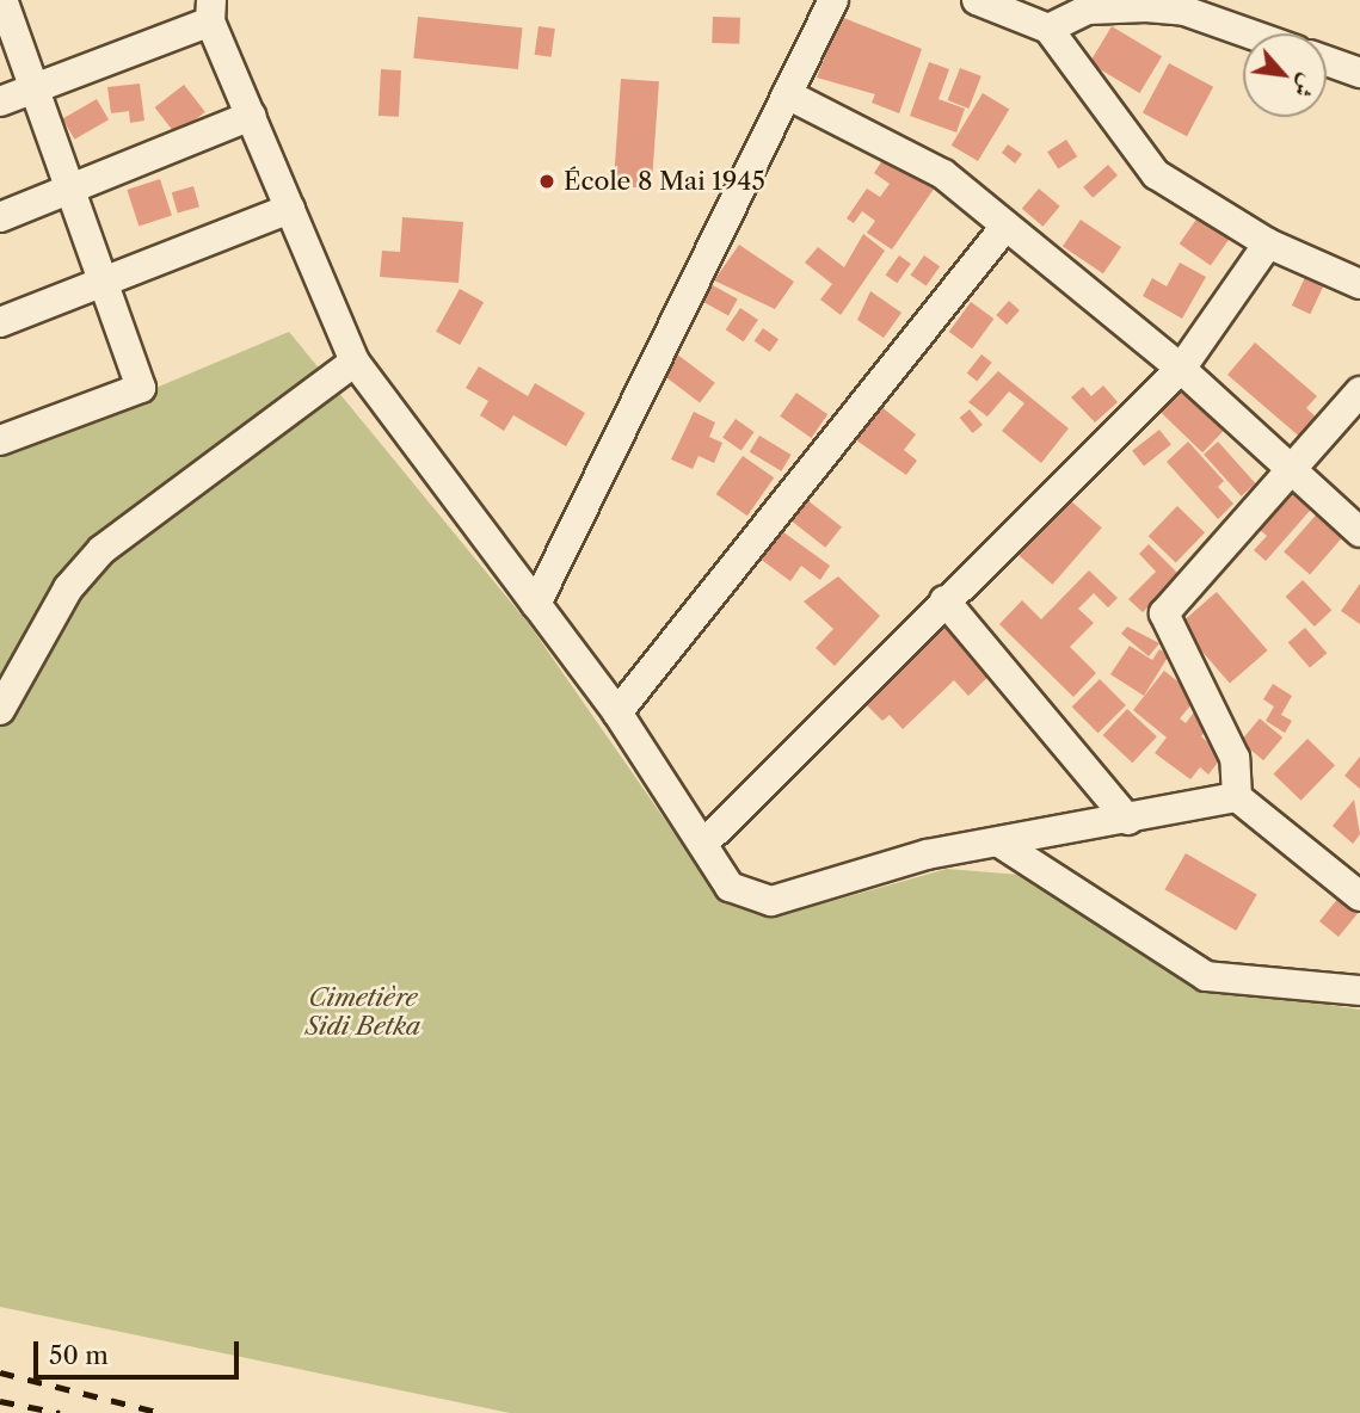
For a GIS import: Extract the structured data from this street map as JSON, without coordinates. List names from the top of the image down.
{
  "parks": ["Cimetière Sidi Betka"],
  "places": ["École 8 Mai 1945"],
  "scale_bar": "50 m",
  "north": "bottom right"
}
